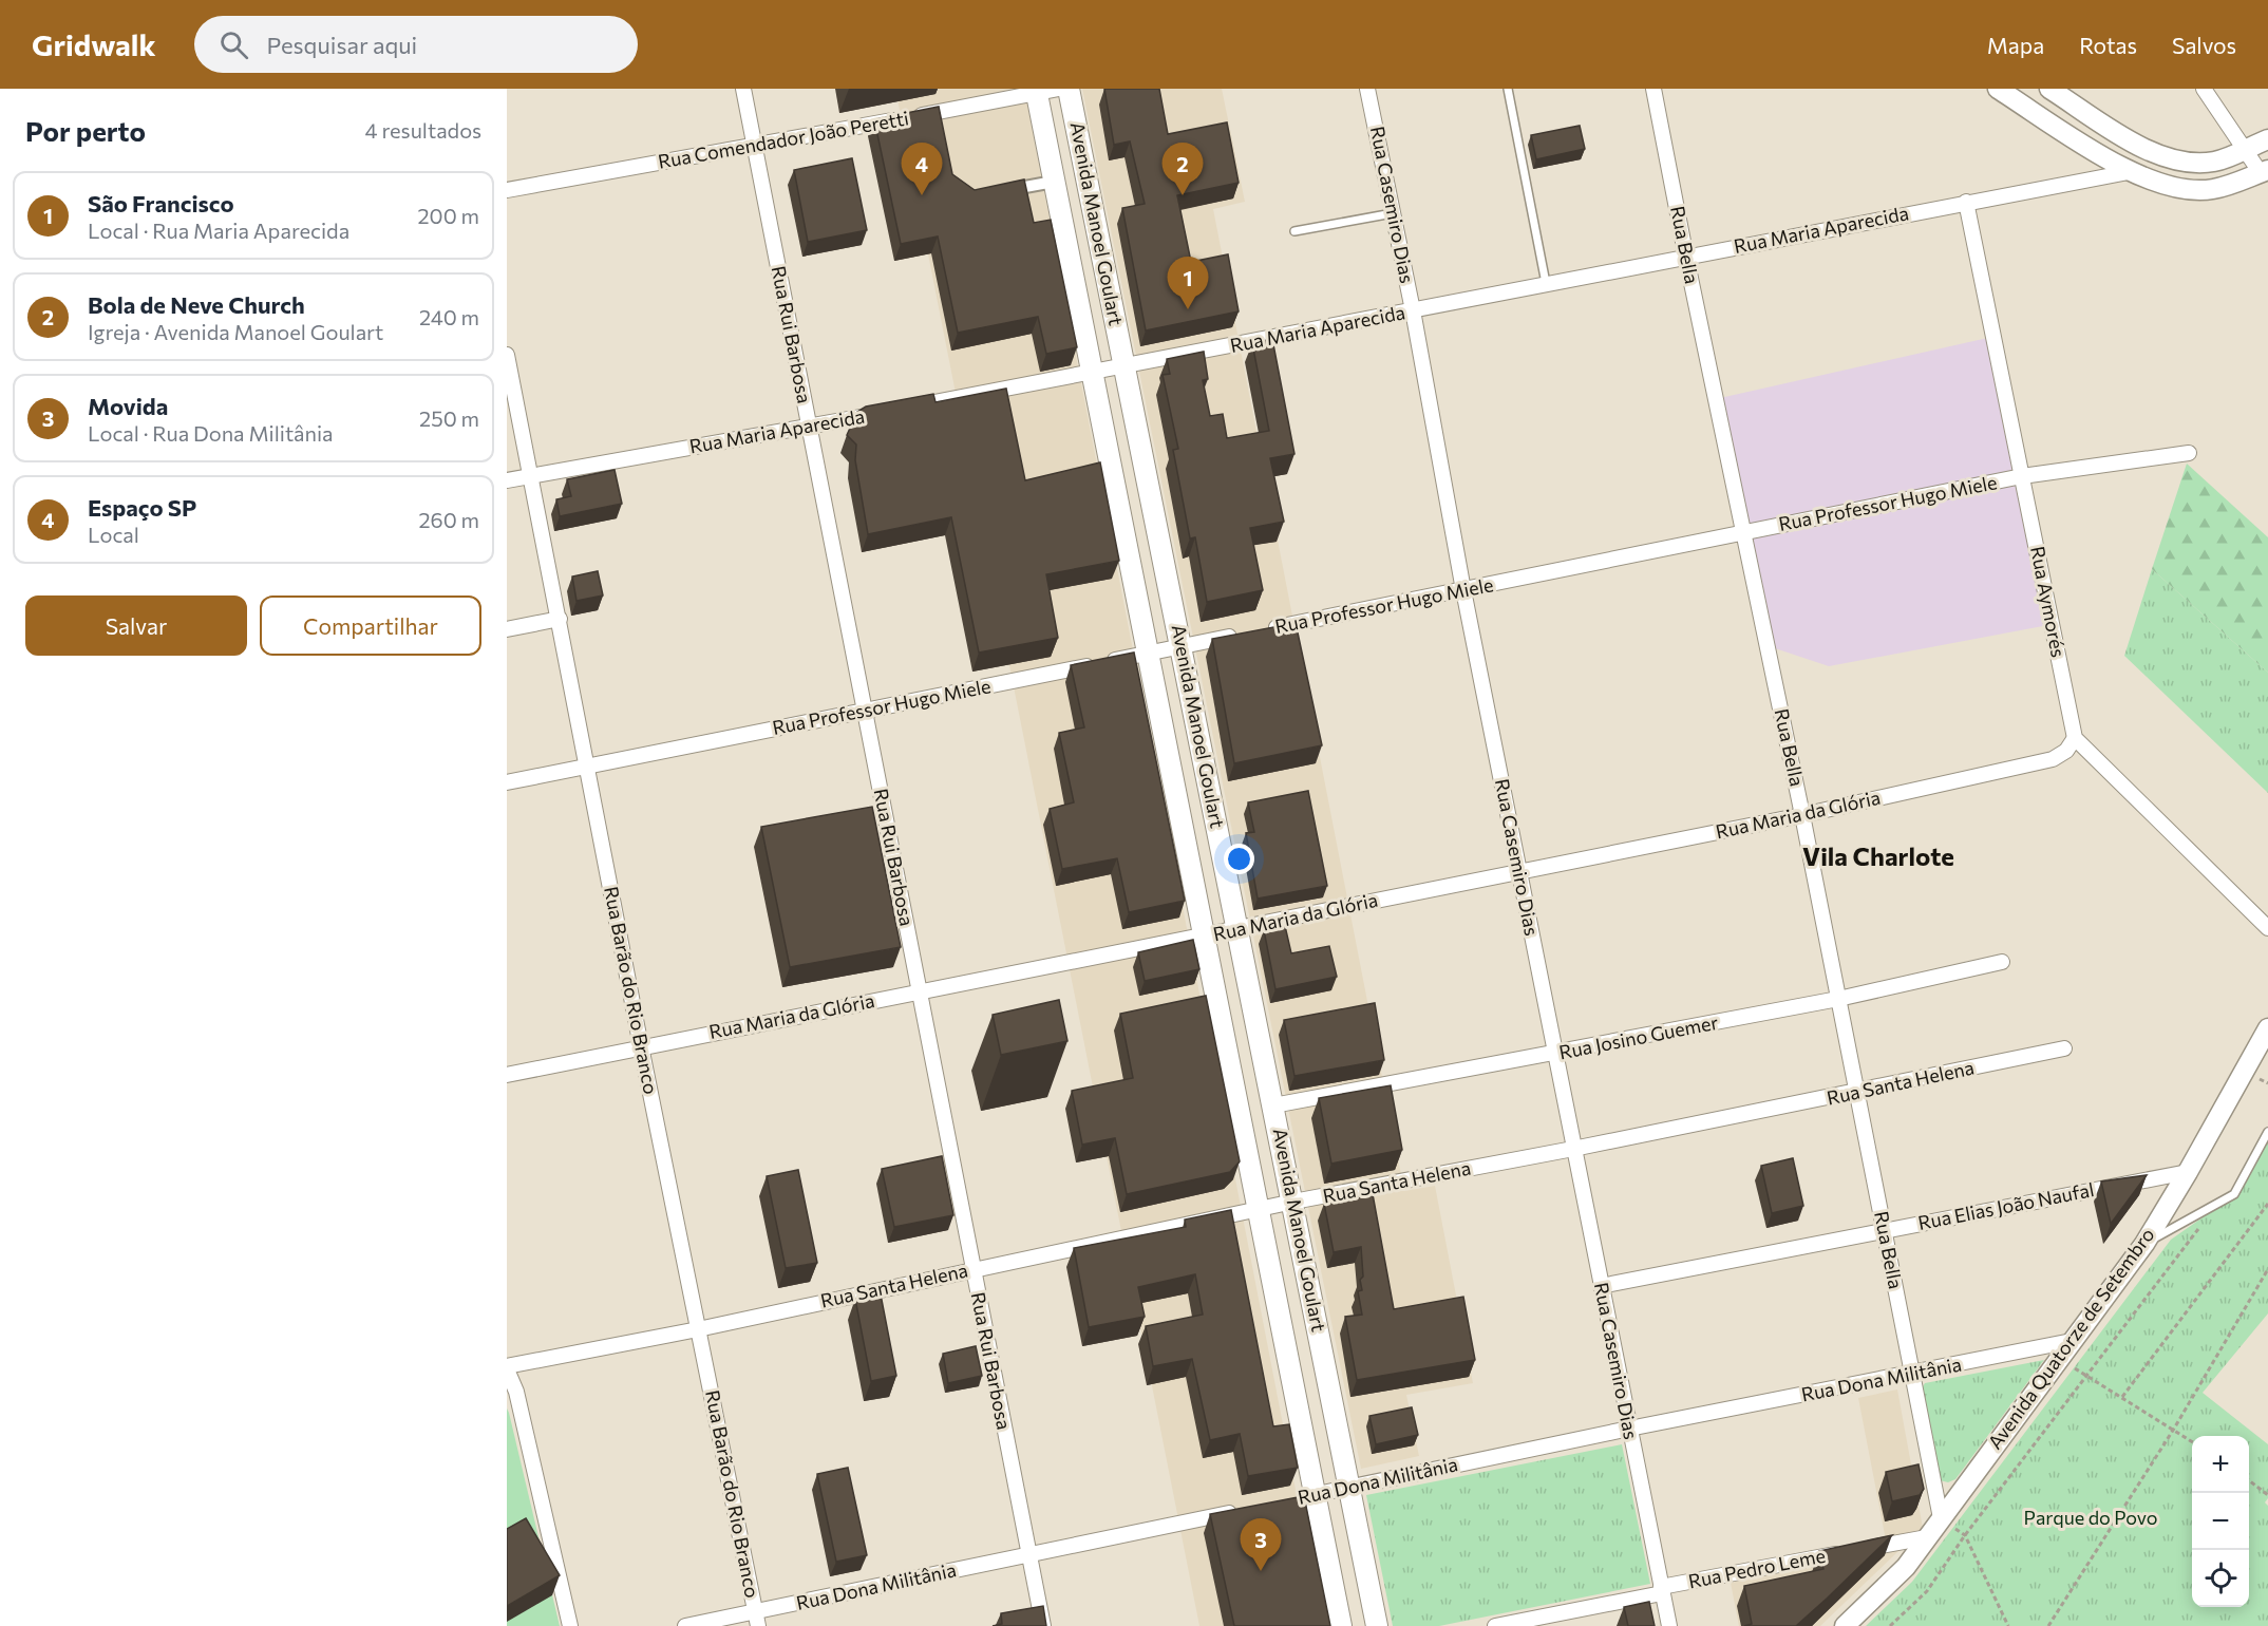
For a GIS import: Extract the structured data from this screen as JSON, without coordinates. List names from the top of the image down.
{
  "streets": {
    "main road": ["Avenida Manoel Goulart"],
    "street": [
      "Rua Comendador João Peretti",
      "Rua Casemiro Dias",
      "Rua Maria Aparecida",
      "Rua Bella",
      "Rua Rui Barbosa",
      "Rua Professor Hugo Miele",
      "Rua Aymorés",
      "Rua Maria da Glória",
      "Rua Barão do Rio Branco",
      "Rua Josino Guemer",
      "Rua Santa Helena",
      "Rua Elias João Naufal",
      "Avenida Quatorze de Setembro",
      "Rua Dona Militânia",
      "Rua Pedro Leme"
    ]
  },
  "crossings": [
    ["Rua Comendador João Peretti", "Avenida Manoel Goulart"],
    ["Rua Comendador João Peretti", "Rua Rui Barbosa"],
    ["Rua Casemiro Dias", "Rua Maria Aparecida"],
    ["Rua Casemiro Dias", "Rua Professor Hugo Miele"],
    ["Rua Casemiro Dias", "Rua Maria da Glória"],
    ["Rua Casemiro Dias", "Rua Josino Guemer"],
    ["Rua Casemiro Dias", "Rua Santa Helena"],
    ["Rua Casemiro Dias", "Rua Elias João Naufal"],
    ["Rua Casemiro Dias", "Rua Dona Militânia"],
    ["Rua Casemiro Dias", "Rua Pedro Leme"],
    ["Avenida Manoel Goulart", "Rua Maria Aparecida"],
    ["Avenida Manoel Goulart", "Rua Professor Hugo Miele"],
    ["Avenida Manoel Goulart", "Rua Maria da Glória"],
    ["Avenida Manoel Goulart", "Rua Josino Guemer"],
    ["Avenida Manoel Goulart", "Rua Santa Helena"],
    ["Avenida Manoel Goulart", "Rua Dona Militânia"],
    ["Rua Maria Aparecida", "Rua Bella"],
    ["Rua Maria Aparecida", "Rua Rui Barbosa"],
    ["Rua Maria Aparecida", "Rua Aymorés"],
    ["Rua Maria Aparecida", "Rua Barão do Rio Branco"],
    ["Rua Bella", "Rua Professor Hugo Miele"],
    ["Rua Bella", "Rua Maria da Glória"],
    ["Rua Bella", "Rua Josino Guemer"],
    ["Rua Bella", "Rua Santa Helena"],
    ["Rua Bella", "Rua Elias João Naufal"],
    ["Rua Bella", "Avenida Quatorze de Setembro"],
    ["Rua Bella", "Rua Dona Militânia"],
    ["Rua Rui Barbosa", "Rua Professor Hugo Miele"],
    ["Rua Rui Barbosa", "Rua Maria da Glória"],
    ["Rua Rui Barbosa", "Rua Santa Helena"],
    ["Rua Rui Barbosa", "Rua Dona Militânia"],
    ["Rua Professor Hugo Miele", "Rua Aymorés"],
    ["Rua Professor Hugo Miele", "Rua Barão do Rio Branco"],
    ["Rua Aymorés", "Rua Maria da Glória"],
    ["Rua Maria da Glória", "Rua Barão do Rio Branco"],
    ["Rua Barão do Rio Branco", "Rua Santa Helena"],
    ["Rua Barão do Rio Branco", "Rua Dona Militânia"],
    ["Rua Elias João Naufal", "Avenida Quatorze de Setembro"],
    ["Avenida Quatorze de Setembro", "Rua Dona Militânia"],
    ["Avenida Quatorze de Setembro", "Rua Pedro Leme"]
  ],
  "districts": ["Vila Charlote"],
  "parks": ["Parque do Povo"],
  "page": {
    "header": "Gridwalk",
    "search": "Pesquisar aqui",
    "nav": ["Mapa", "Rotas", "Salvos"],
    "heading": ["Por perto", "4 resultados"],
    "pins": [
      "2",
      "4",
      "1",
      "3"
    ],
    "list": [
      {
        "mark": "1",
        "name": "São Francisco",
        "note": "Local · Rua Maria Aparecida",
        "value": "200 m"
      },
      {
        "mark": "2",
        "name": "Bola de Neve Church",
        "note": "Igreja · Avenida Manoel Goulart",
        "value": "240 m"
      },
      {
        "mark": "3",
        "name": "Movida",
        "note": "Local · Rua Dona Militânia",
        "value": "250 m"
      },
      {
        "mark": "4",
        "name": "Espaço SP",
        "note": "Local",
        "value": "260 m"
      }
    ],
    "buttons": ["Salvar", "Compartilhar"],
    "map_buttons": ["+", "−"]
  }
}
